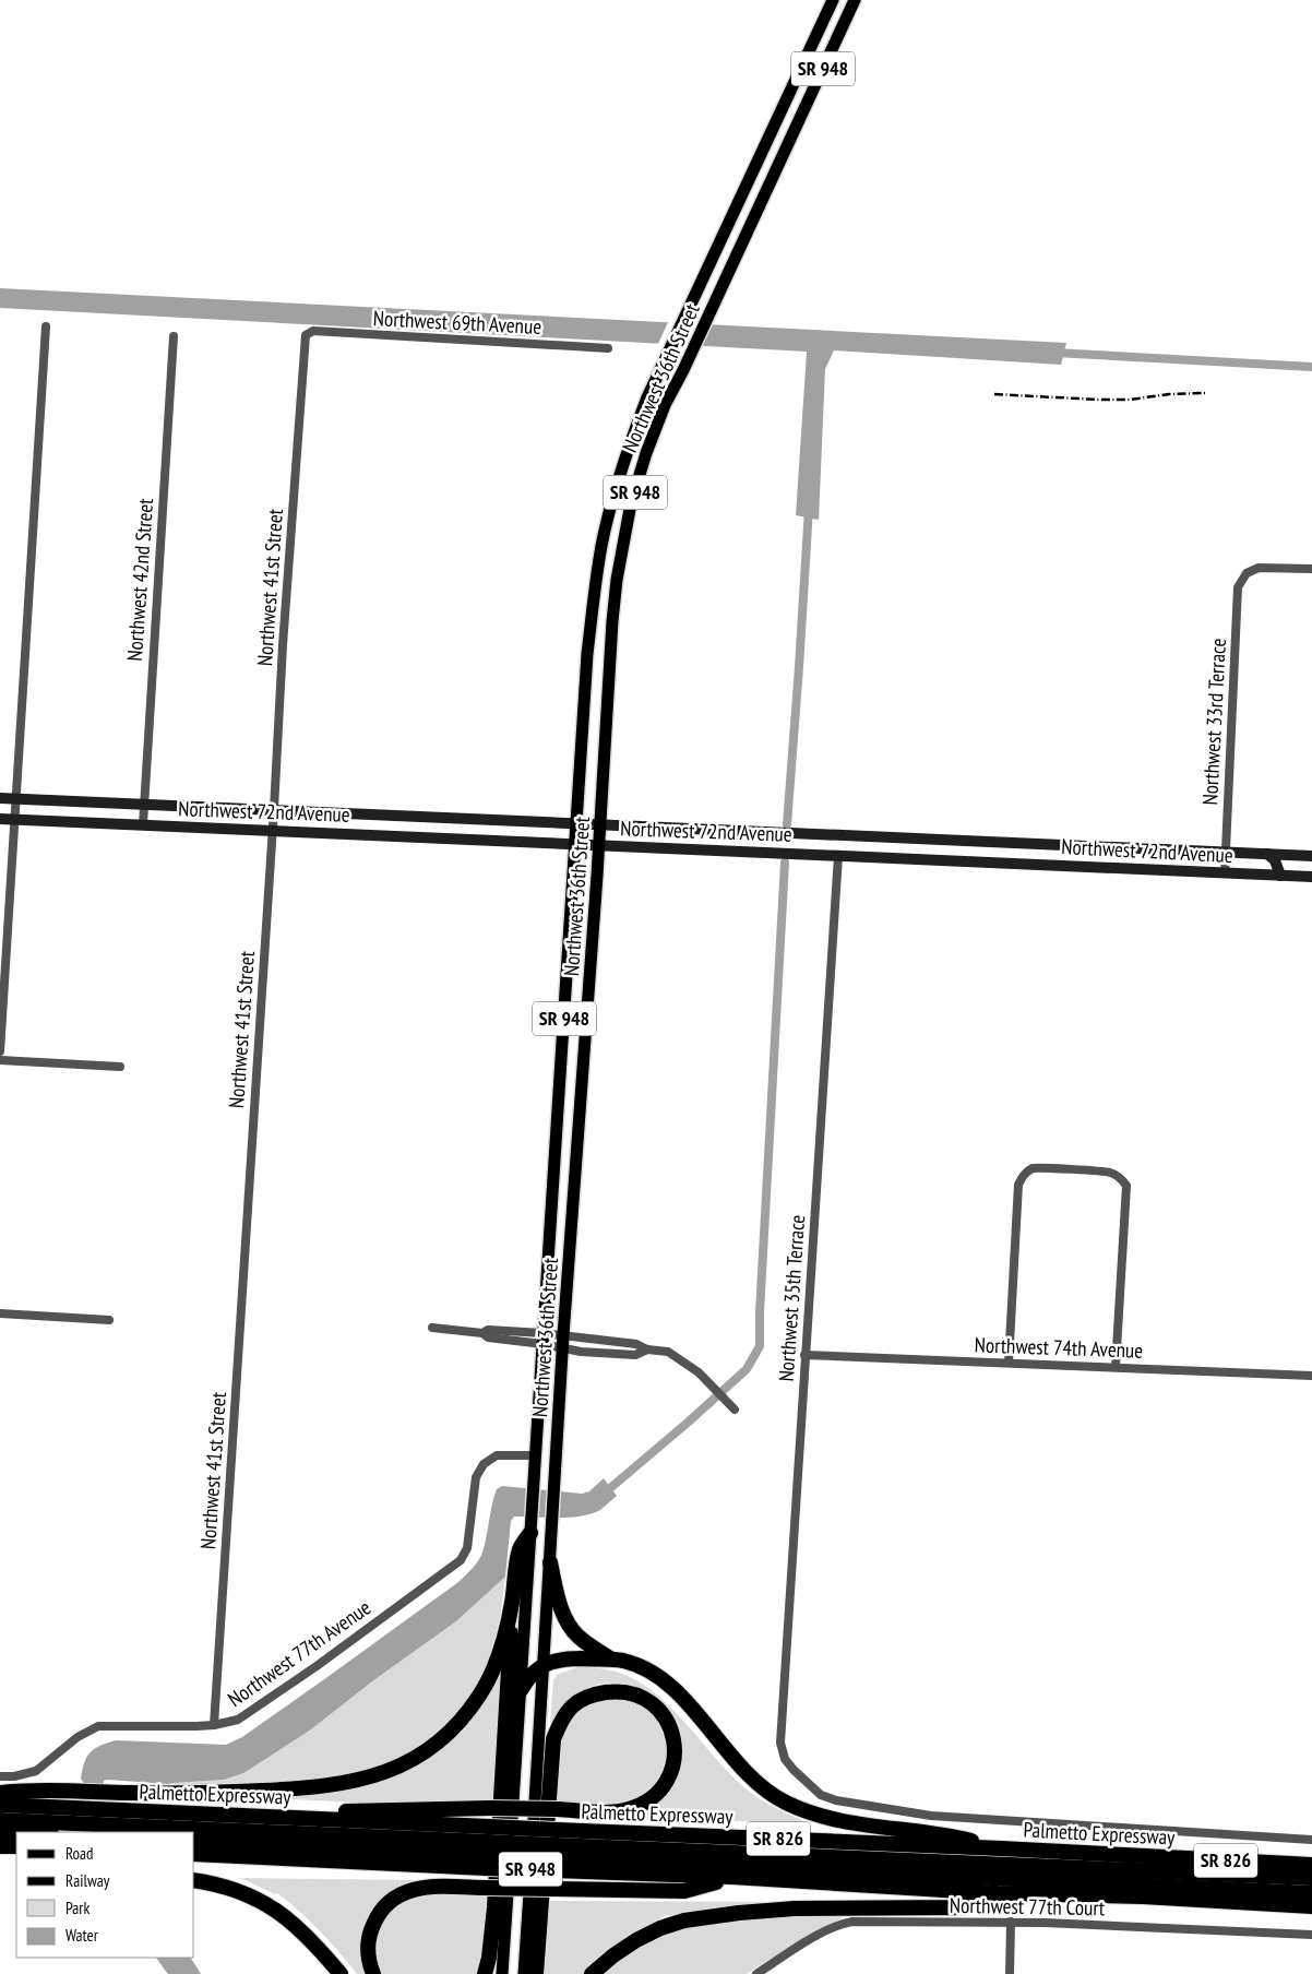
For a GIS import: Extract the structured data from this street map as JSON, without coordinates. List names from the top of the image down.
{
  "streets": {
    "highway": ["Palmetto Expressway", "SR 826"],
    "main road": ["SR 948", "Northwest 36th Street", "Northwest 72nd Avenue"],
    "street": [
      "Northwest 69th Avenue",
      "Northwest 42nd Street",
      "Northwest 41st Street",
      "Northwest 33rd Terrace",
      "Northwest 35th Terrace",
      "Northwest 74th Avenue",
      "Northwest 77th Avenue",
      "Northwest 77th Court"
    ]
  },
  "crossings": [
    ["Northwest 69th Avenue", "Northwest 41st Street"],
    ["Northwest 36th Street", "Northwest 72nd Avenue"],
    ["Northwest 36th Street", "Northwest 77th Avenue"],
    ["Northwest 42nd Street", "Northwest 72nd Avenue"],
    ["Northwest 41st Street", "Northwest 72nd Avenue"],
    ["Northwest 41st Street", "Northwest 77th Avenue"],
    ["Northwest 33rd Terrace", "Northwest 72nd Avenue"],
    ["Northwest 72nd Avenue", "Northwest 35th Terrace"],
    ["Northwest 35th Terrace", "Northwest 74th Avenue"]
  ],
  "legend": [
    "Road",
    "Railway",
    "Park",
    "Water"
  ]
}
